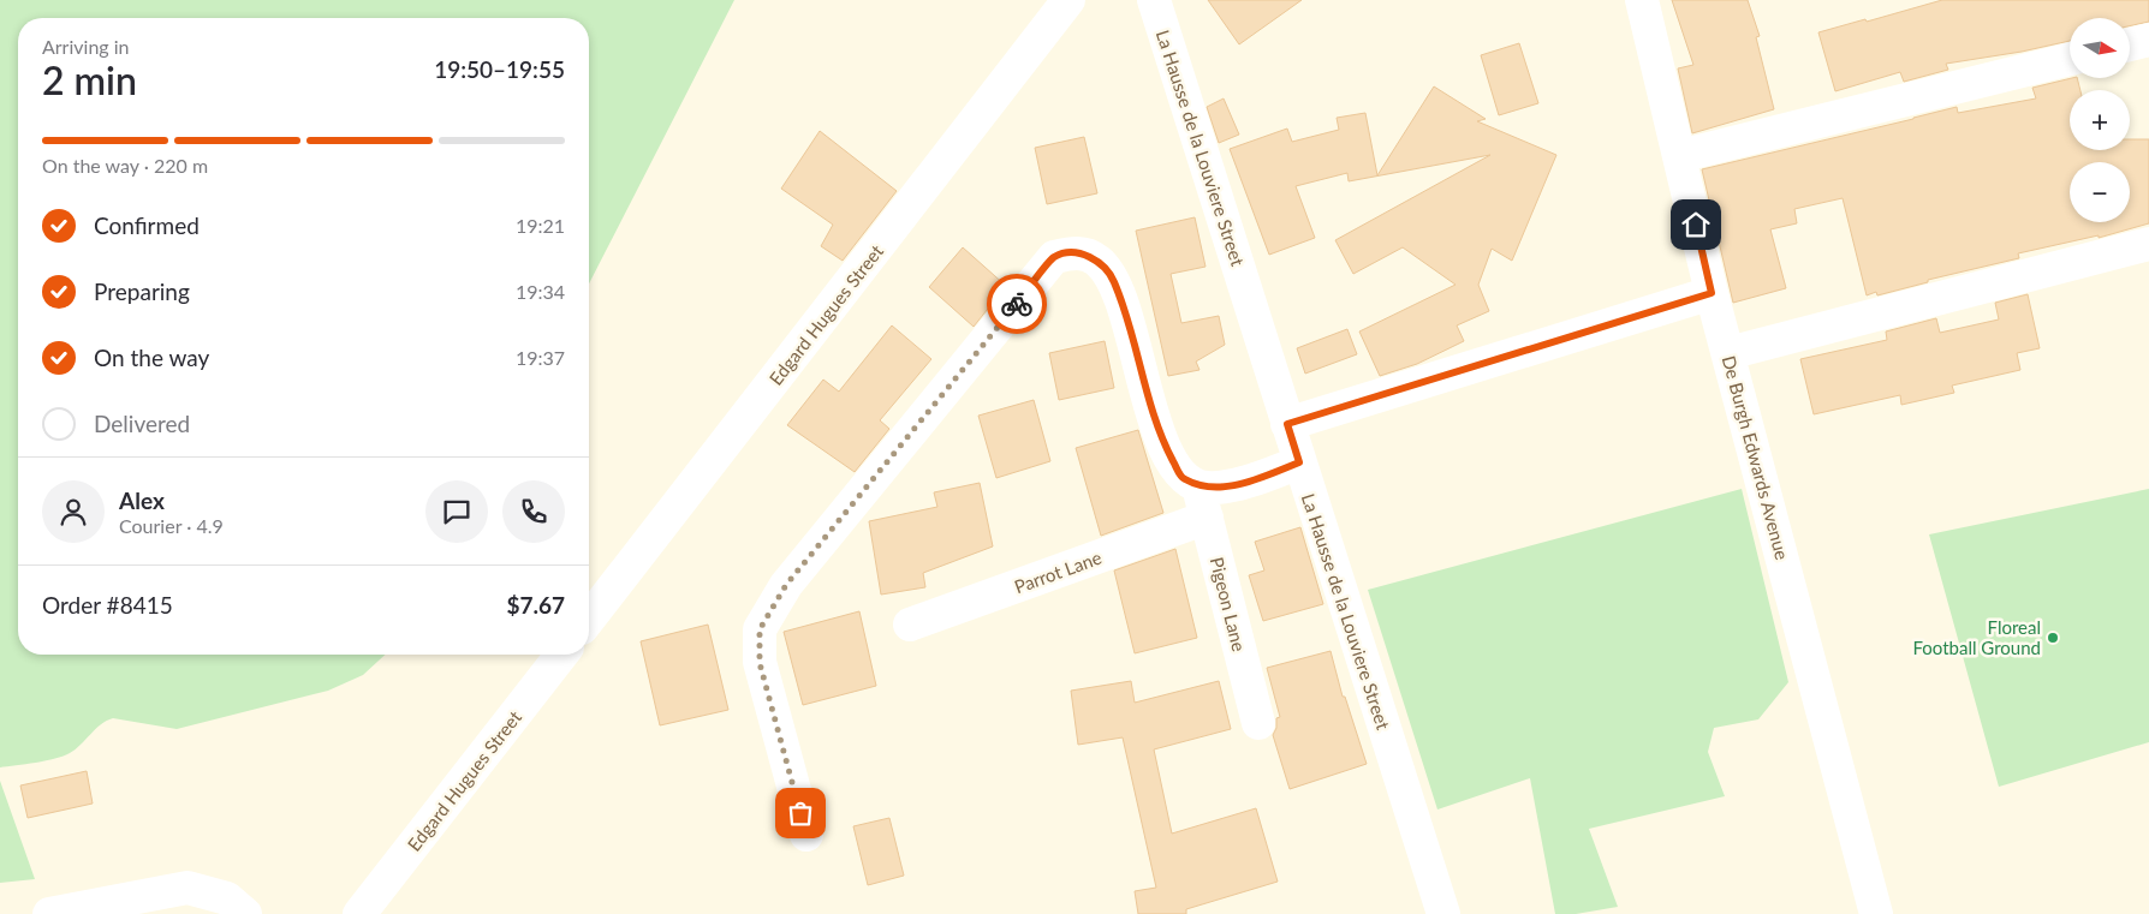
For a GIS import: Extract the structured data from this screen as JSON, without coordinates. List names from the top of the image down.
{
  "streets": {
    "street": [
      "La Hausse de la Louviere Street",
      "Edgard Hugues Street",
      "De Burgh Edwards Avenue",
      "Parrot Lane",
      "Pigeon Lane"
    ]
  },
  "crossings": [
    ["Parrot Lane", "Pigeon Lane"]
  ],
  "places": ["Floreal Football Ground"],
  "north": "right",
  "page": {
    "map_buttons": ["+", "−"],
    "heading": ["2 min", "Arriving in", "19:50–19:55"],
    "panel": [
      "Alex",
      "Courier · 4.9",
      "Order #8415",
      "$7.67"
    ],
    "bar": "On the way · 220 m",
    "list": [
      ["Confirmed", "19:21"],
      ["Preparing", "19:34"],
      ["On the way", "19:37"],
      "Delivered"
    ]
  }
}
